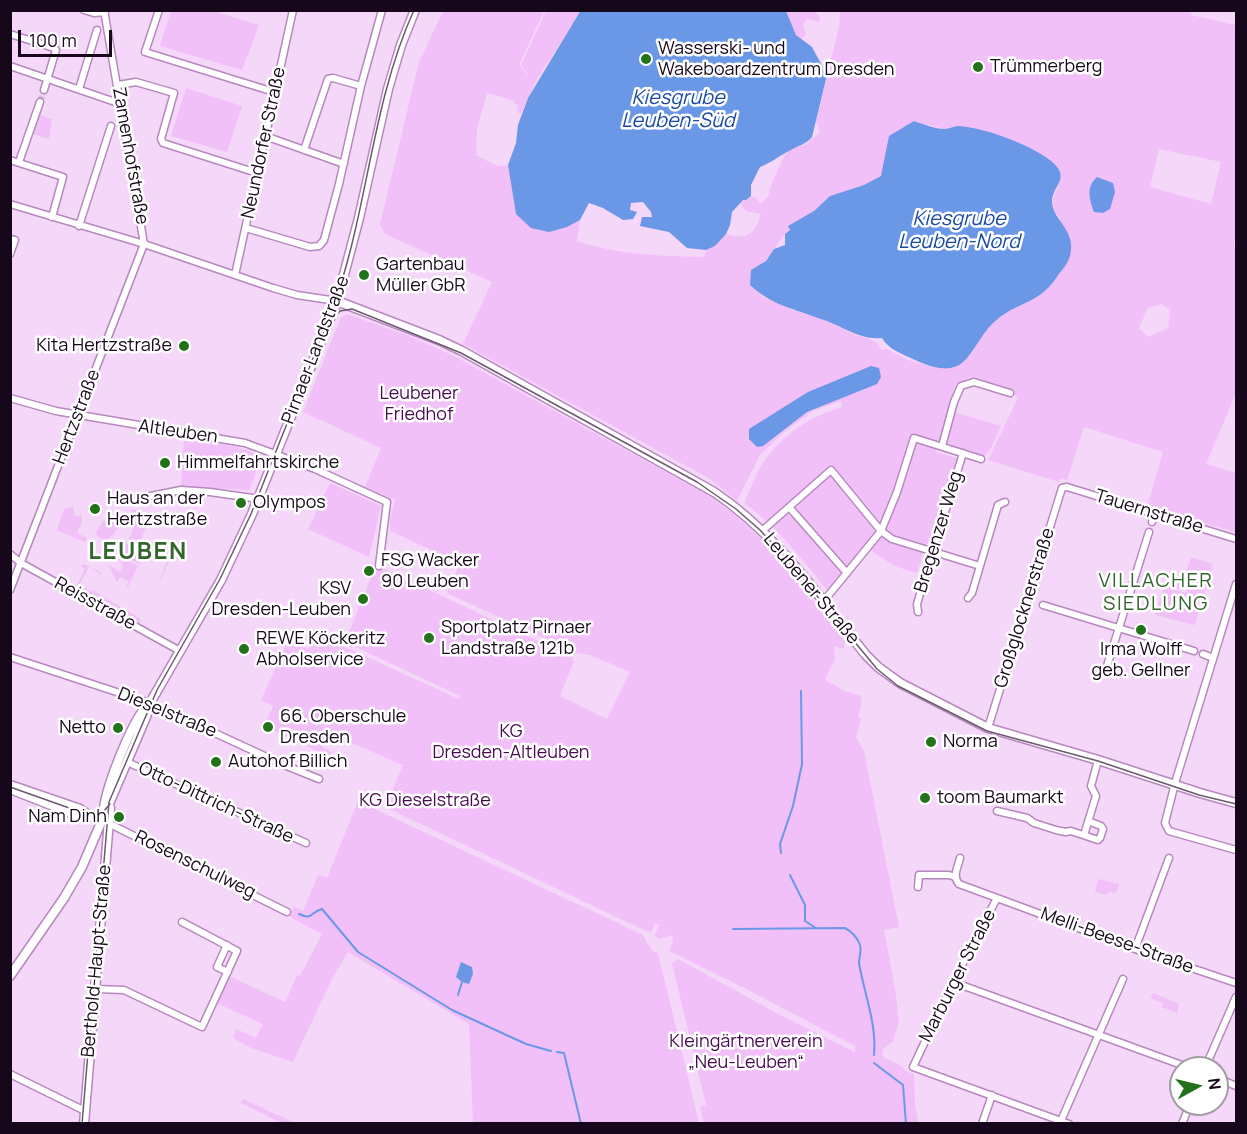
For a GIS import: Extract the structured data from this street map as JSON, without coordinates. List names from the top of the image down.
{
  "streets": {
    "street": [
      "Neundorfer Straße",
      "Zamenhofstraße",
      "Pirnaer Landstraße",
      "Hertzstraße",
      "Altleuben",
      "Tauernstraße",
      "Bregenzer Weg",
      "Leubener Straße",
      "Reisstraße",
      "Großglocknerstraße",
      "Dieselstraße",
      "Otto-Dittrich-Straße",
      "Rosenschulweg",
      "Melli-Beese-Straße",
      "Berthold-Haupt-Straße",
      "Marburger Straße"
    ]
  },
  "crossings": [
    ["Neundorfer Straße", "Zamenhofstraße"],
    ["Zamenhofstraße", "Pirnaer Landstraße"],
    ["Zamenhofstraße", "Hertzstraße"],
    ["Zamenhofstraße", "Leubener Straße"],
    ["Pirnaer Landstraße", "Altleuben"],
    ["Pirnaer Landstraße", "Leubener Straße"],
    ["Pirnaer Landstraße", "Reisstraße"],
    ["Pirnaer Landstraße", "Dieselstraße"],
    ["Pirnaer Landstraße", "Otto-Dittrich-Straße"],
    ["Pirnaer Landstraße", "Rosenschulweg"],
    ["Pirnaer Landstraße", "Berthold-Haupt-Straße"],
    ["Hertzstraße", "Altleuben"],
    ["Hertzstraße", "Reisstraße"],
    ["Tauernstraße", "Großglocknerstraße"],
    ["Leubener Straße", "Großglocknerstraße"],
    ["Rosenschulweg", "Berthold-Haupt-Straße"],
    ["Melli-Beese-Straße", "Marburger Straße"]
  ],
  "districts": ["LEUBEN", "VILLACHER SIEDLUNG"],
  "water": ["Kiesgrube Leuben-Süd", "Kiesgrube Leuben-Nord"],
  "parks": [
    "Leubener Friedhof",
    "KG Dresden-Altleuben",
    "KG Dieselstraße",
    "Kleingärtnerverein „Neu-Leuben“"
  ],
  "places": [
    "Wasserski- und Wakeboardzentrum Dresden",
    "Trümmerberg",
    "Gartenbau Müller GbR",
    "Kita Hertzstraße",
    "Himmelfahrtskirche",
    "Olympos",
    "Haus an der Hertzstraße",
    "FSG Wacker 90 Leuben",
    "KSV Dresden-Leuben",
    "Irma Wolff geb. Gellner",
    "Sportplatz Pirnaer Landstraße 121b",
    "REWE Köckeritz Abholservice",
    "66. Oberschule Dresden",
    "Netto",
    "Norma",
    "Autohof Billich",
    "toom Baumarkt",
    "Nam Dinh"
  ],
  "scale_bar": "100 m",
  "north": "right"
}
